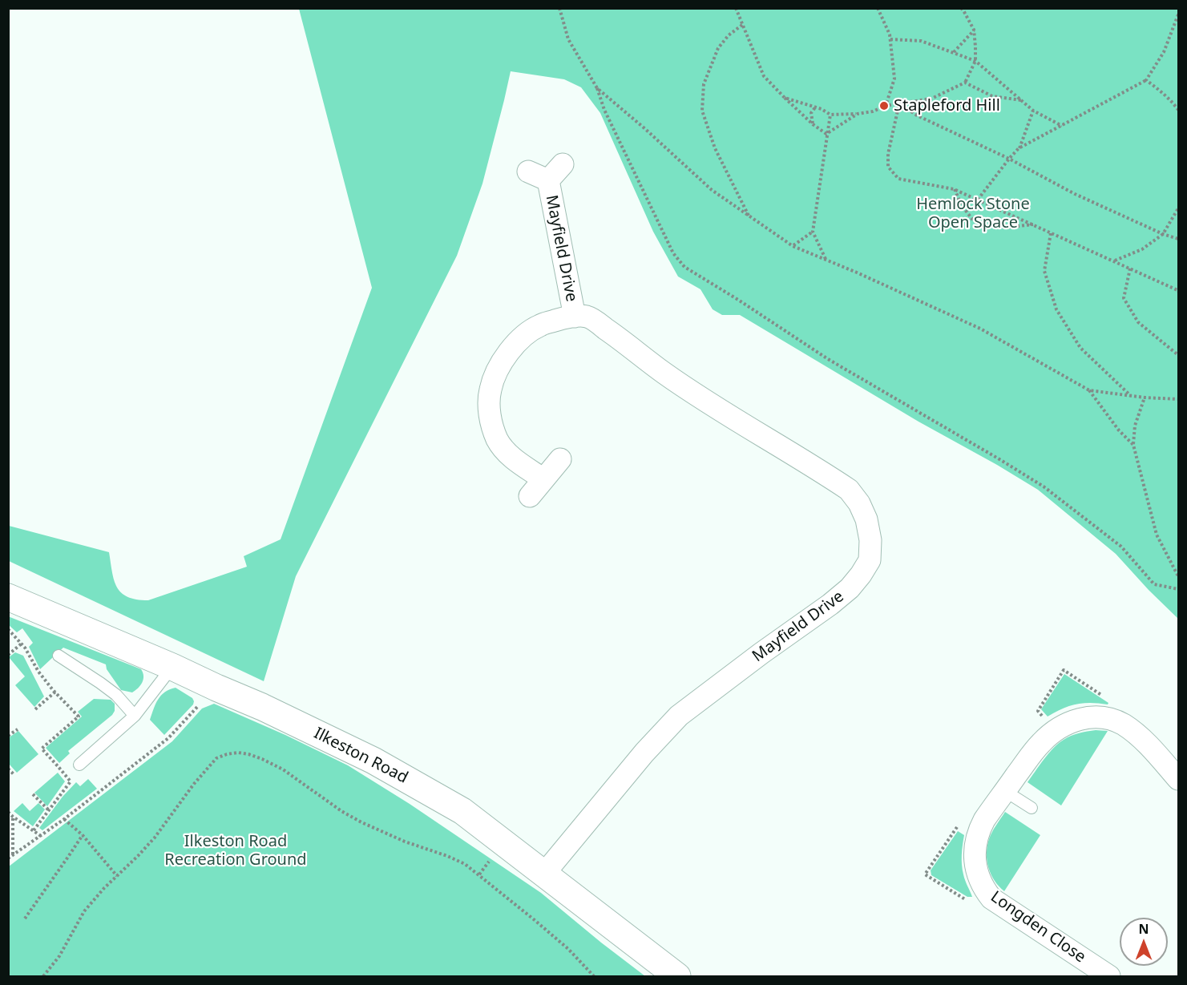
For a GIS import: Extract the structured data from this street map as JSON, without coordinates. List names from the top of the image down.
{
  "streets": {
    "main road": ["Ilkeston Road"],
    "street": ["Mayfield Drive", "Longden Close"]
  },
  "crossings": [
    ["Mayfield Drive", "Ilkeston Road"]
  ],
  "parks": ["Hemlock Stone Open Space", "Ilkeston Road Recreation Ground"],
  "places": ["Stapleford Hill"],
  "north": "top"
}
